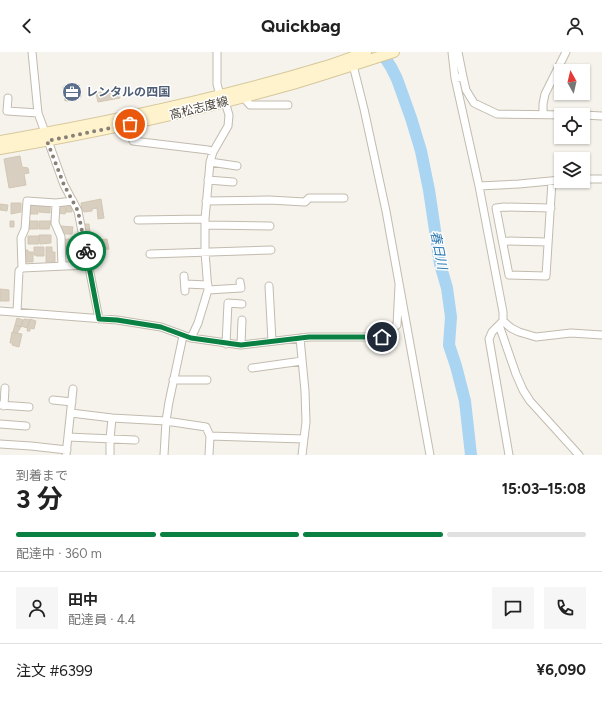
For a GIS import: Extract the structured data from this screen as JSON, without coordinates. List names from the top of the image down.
{
  "streets": {
    "main road": ["高松志度線"]
  },
  "water": ["春日川"],
  "places": {
    "office": ["レンタルの四国"]
  },
  "north": "top",
  "page": {
    "header": "Quickbag",
    "heading": ["3 分", "到着まで", "15:03–15:08"],
    "panel": [
      "田中",
      "配達員 · 4.4",
      "注文 #6399",
      "¥6,090"
    ],
    "bar": "配達中 · 360 m"
  }
}
